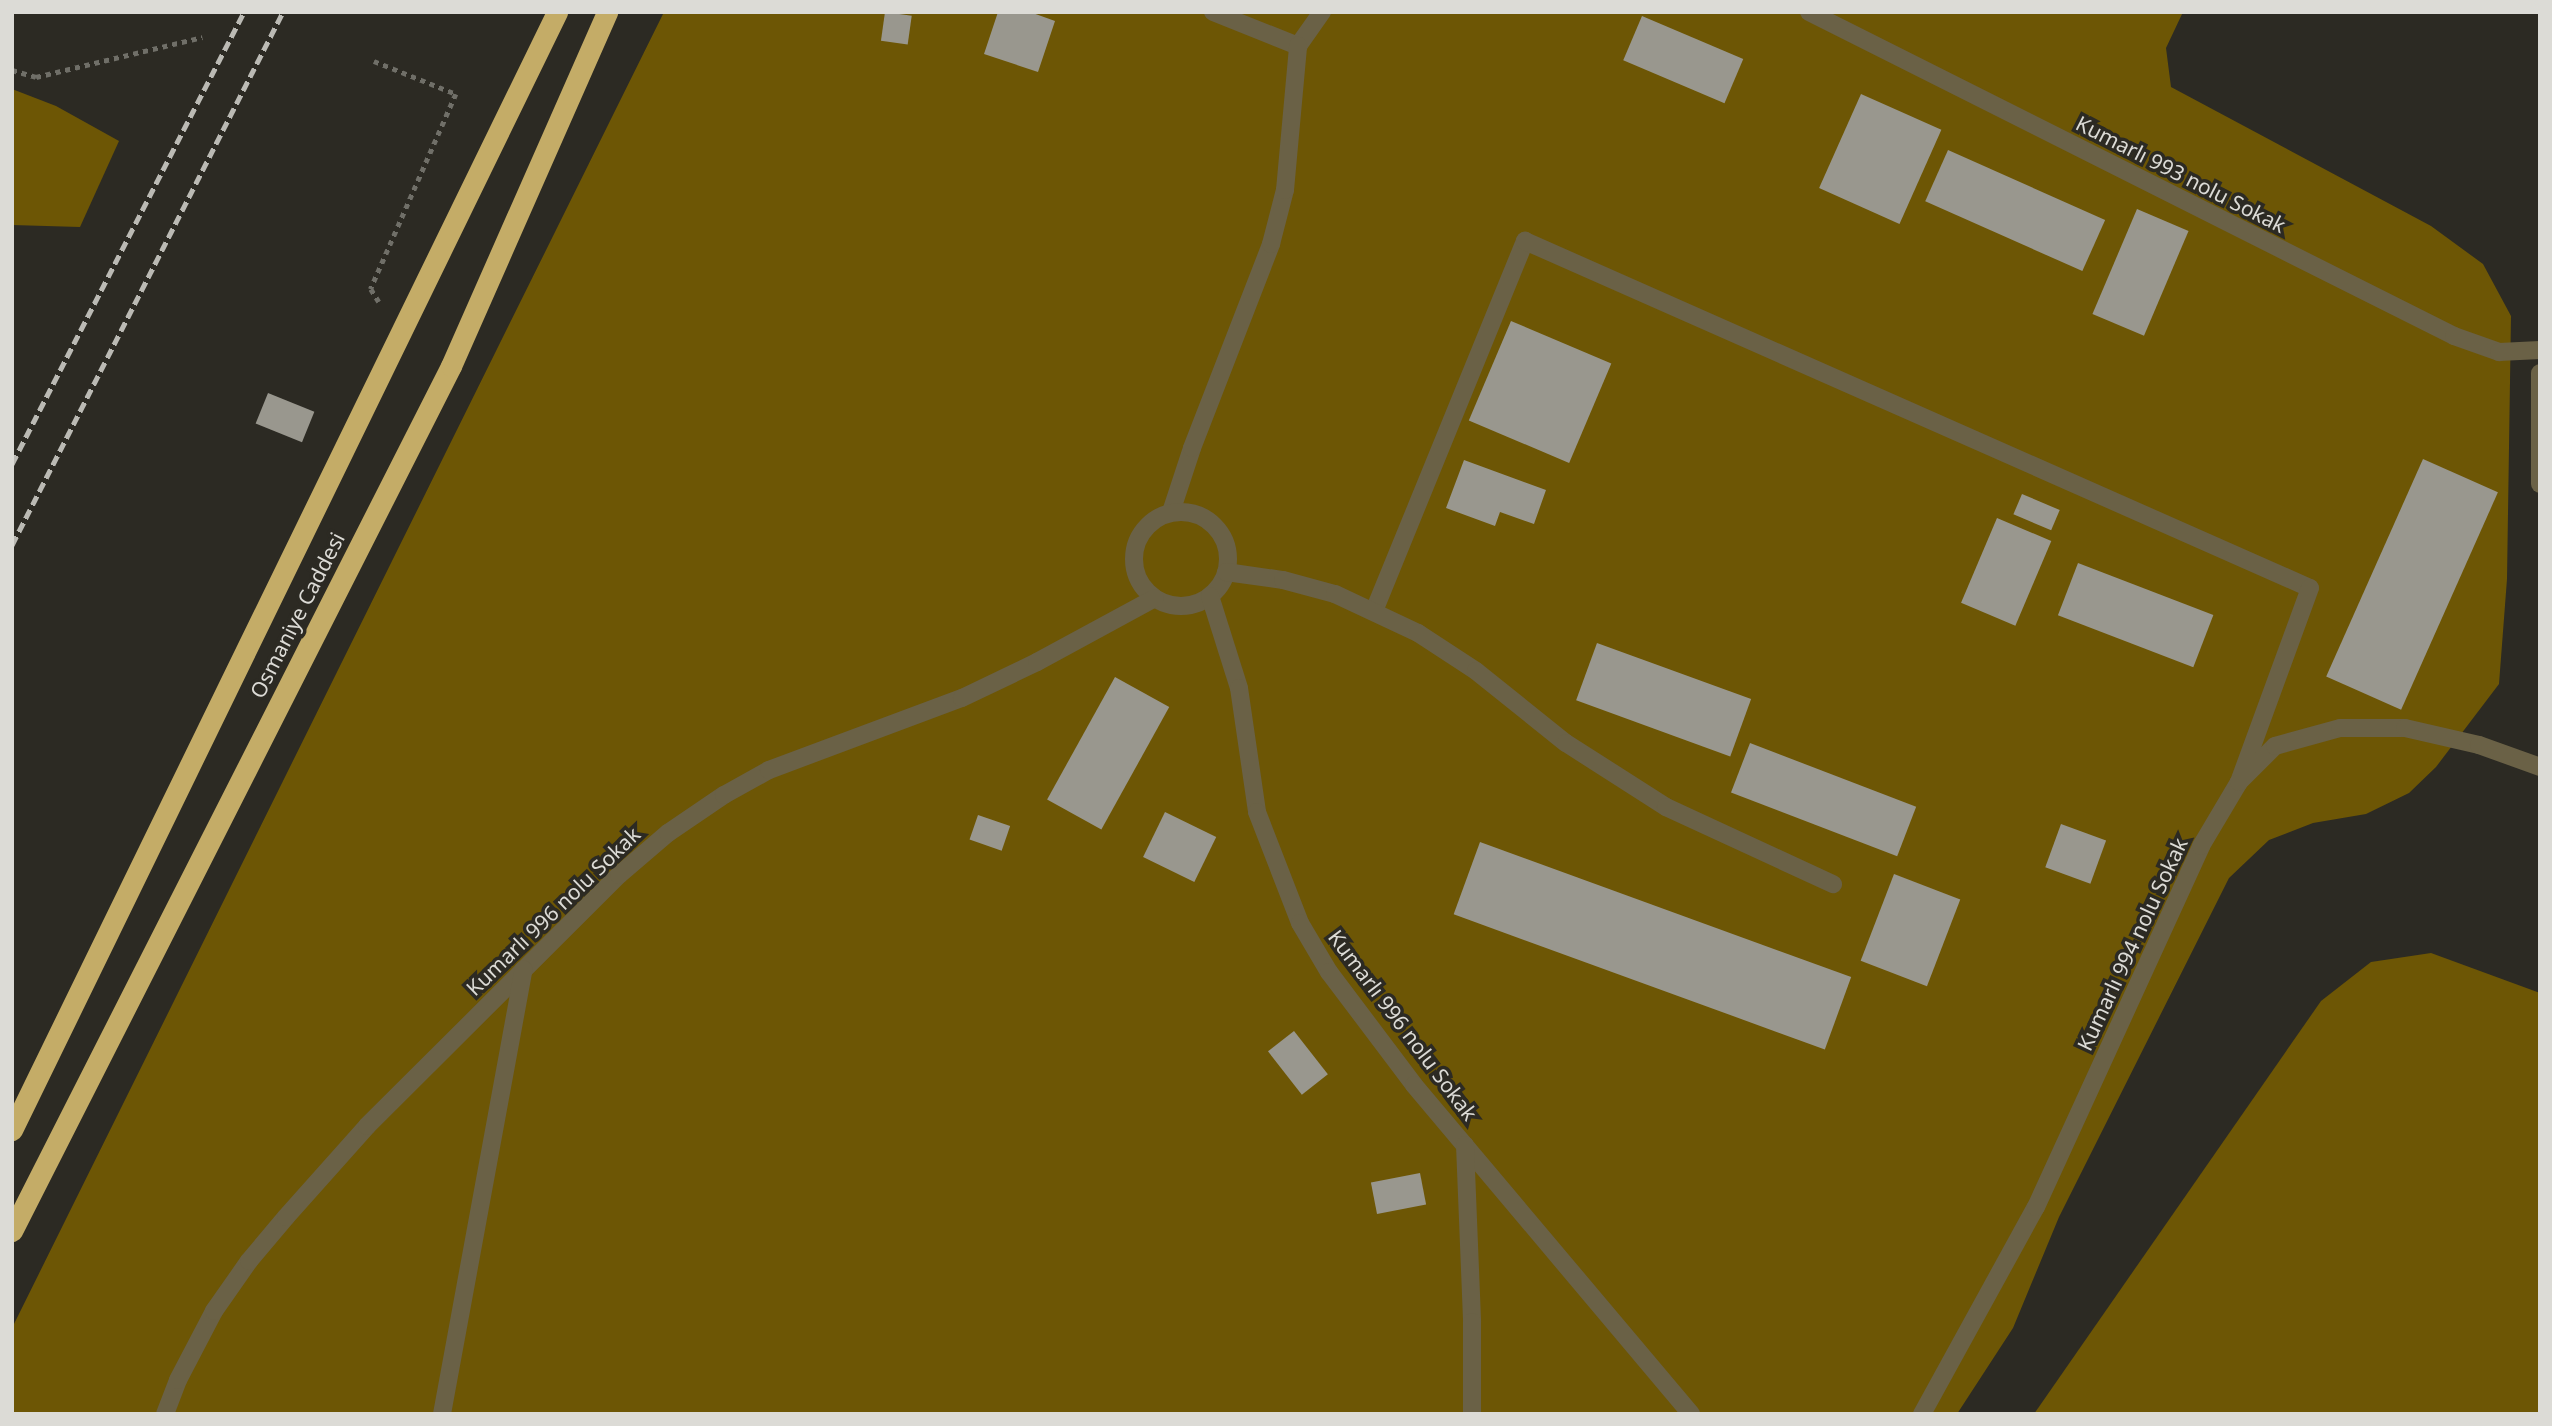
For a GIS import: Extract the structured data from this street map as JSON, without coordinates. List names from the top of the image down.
{
  "streets": {
    "highway": ["Osmaniye Caddesi"],
    "street": ["Kumarlı 993 nolu Sokak", "Kumarlı 996 nolu Sokak", "Kumarlı 994 nolu Sokak"]
  }
}
